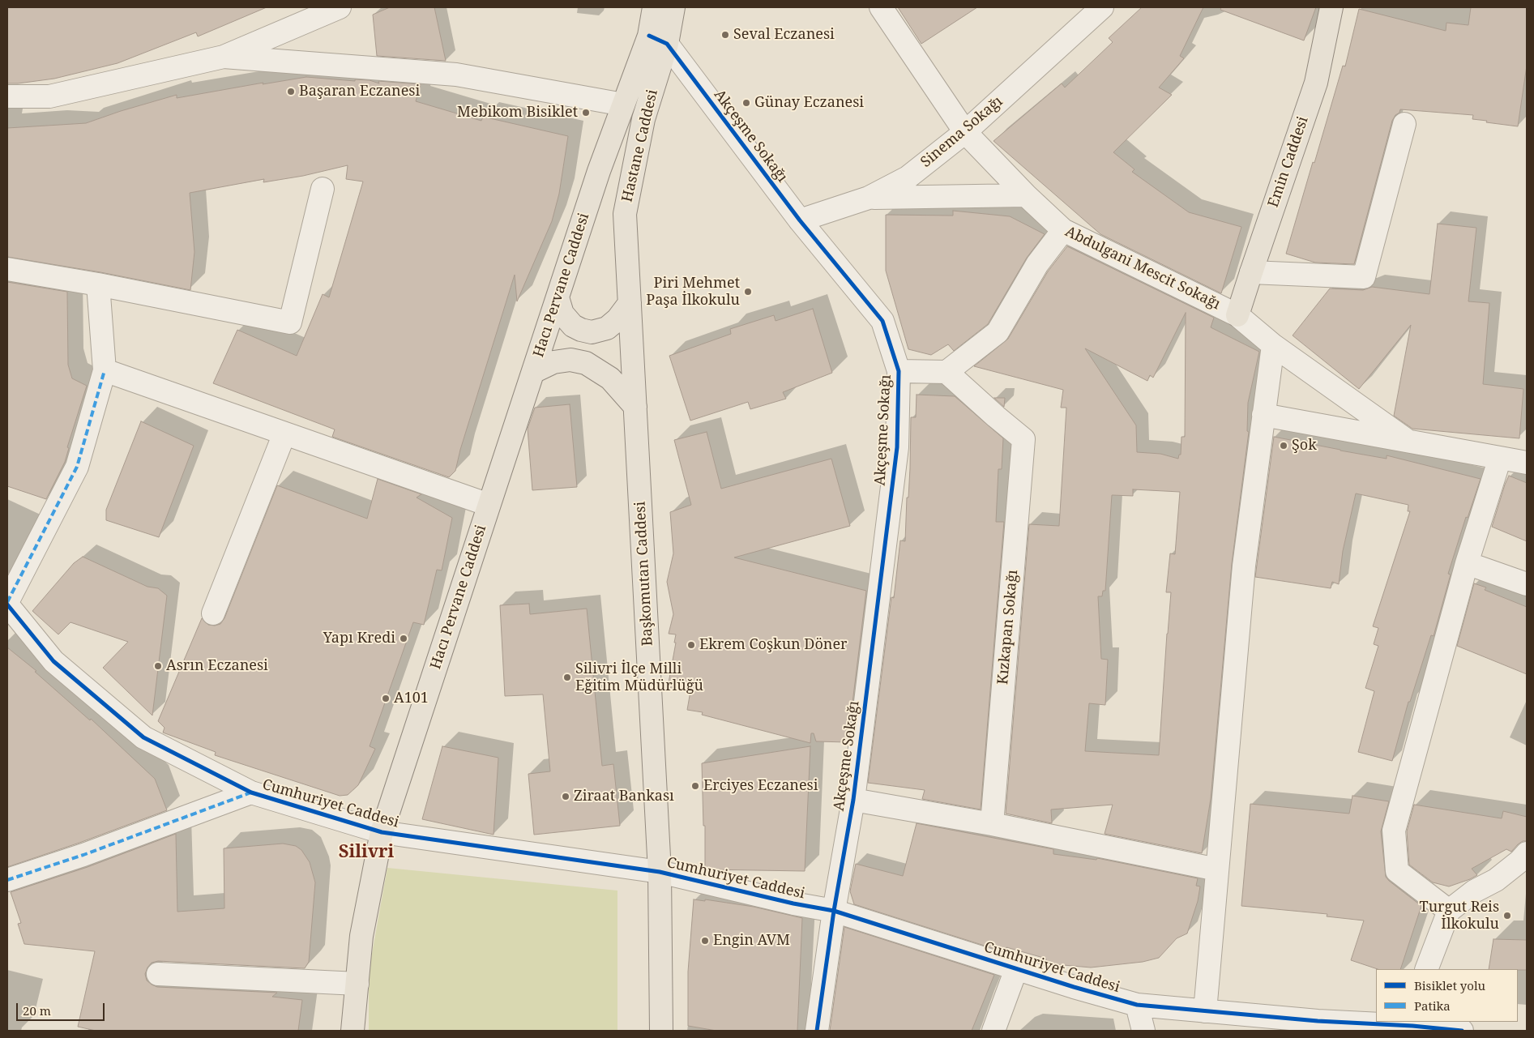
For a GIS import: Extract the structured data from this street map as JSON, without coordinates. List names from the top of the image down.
{
  "streets": {
    "main road": [
      "Hastane Caddesi",
      "Emin Caddesi",
      "Hacı Pervane Caddesi",
      "Başkomutan Caddesi"
    ],
    "street": [
      "Sinema Sokağı",
      "Akçeşme Sokağı",
      "Abdulgani Mescit Sokağı",
      "Kızkapan Sokağı",
      "Cumhuriyet Caddesi"
    ]
  },
  "crossings": [
    ["Sinema Sokağı", "Akçeşme Sokağı"],
    ["Sinema Sokağı", "Abdulgani Mescit Sokağı"],
    ["Akçeşme Sokağı", "Hastane Caddesi"],
    ["Akçeşme Sokağı", "Hacı Pervane Caddesi"],
    ["Akçeşme Sokağı", "Cumhuriyet Caddesi"],
    ["Hastane Caddesi", "Hacı Pervane Caddesi"],
    ["Hastane Caddesi", "Başkomutan Caddesi"],
    ["Emin Caddesi", "Abdulgani Mescit Sokağı"],
    ["Hacı Pervane Caddesi", "Cumhuriyet Caddesi"],
    ["Başkomutan Caddesi", "Cumhuriyet Caddesi"]
  ],
  "districts": ["Silivri"],
  "places": [
    "Seval Eczanesi",
    "Başaran Eczanesi",
    "Günay Eczanesi",
    "Mebikom Bisiklet",
    "Piri Mehmet Paşa İlkokulu",
    "Şok",
    "Yapı Kredi",
    "Ekrem Coşkun Döner",
    "Asrın Eczanesi",
    "Silivri İlçe Milli Eğitim Müdürlüğü",
    "A101",
    "Erciyes Eczanesi",
    "Ziraat Bankası",
    "Turgut Reis İlkokulu",
    "Engin AVM"
  ],
  "legend": ["Bisiklet yolu", "Patika"],
  "scale_bar": "20 m"
}
